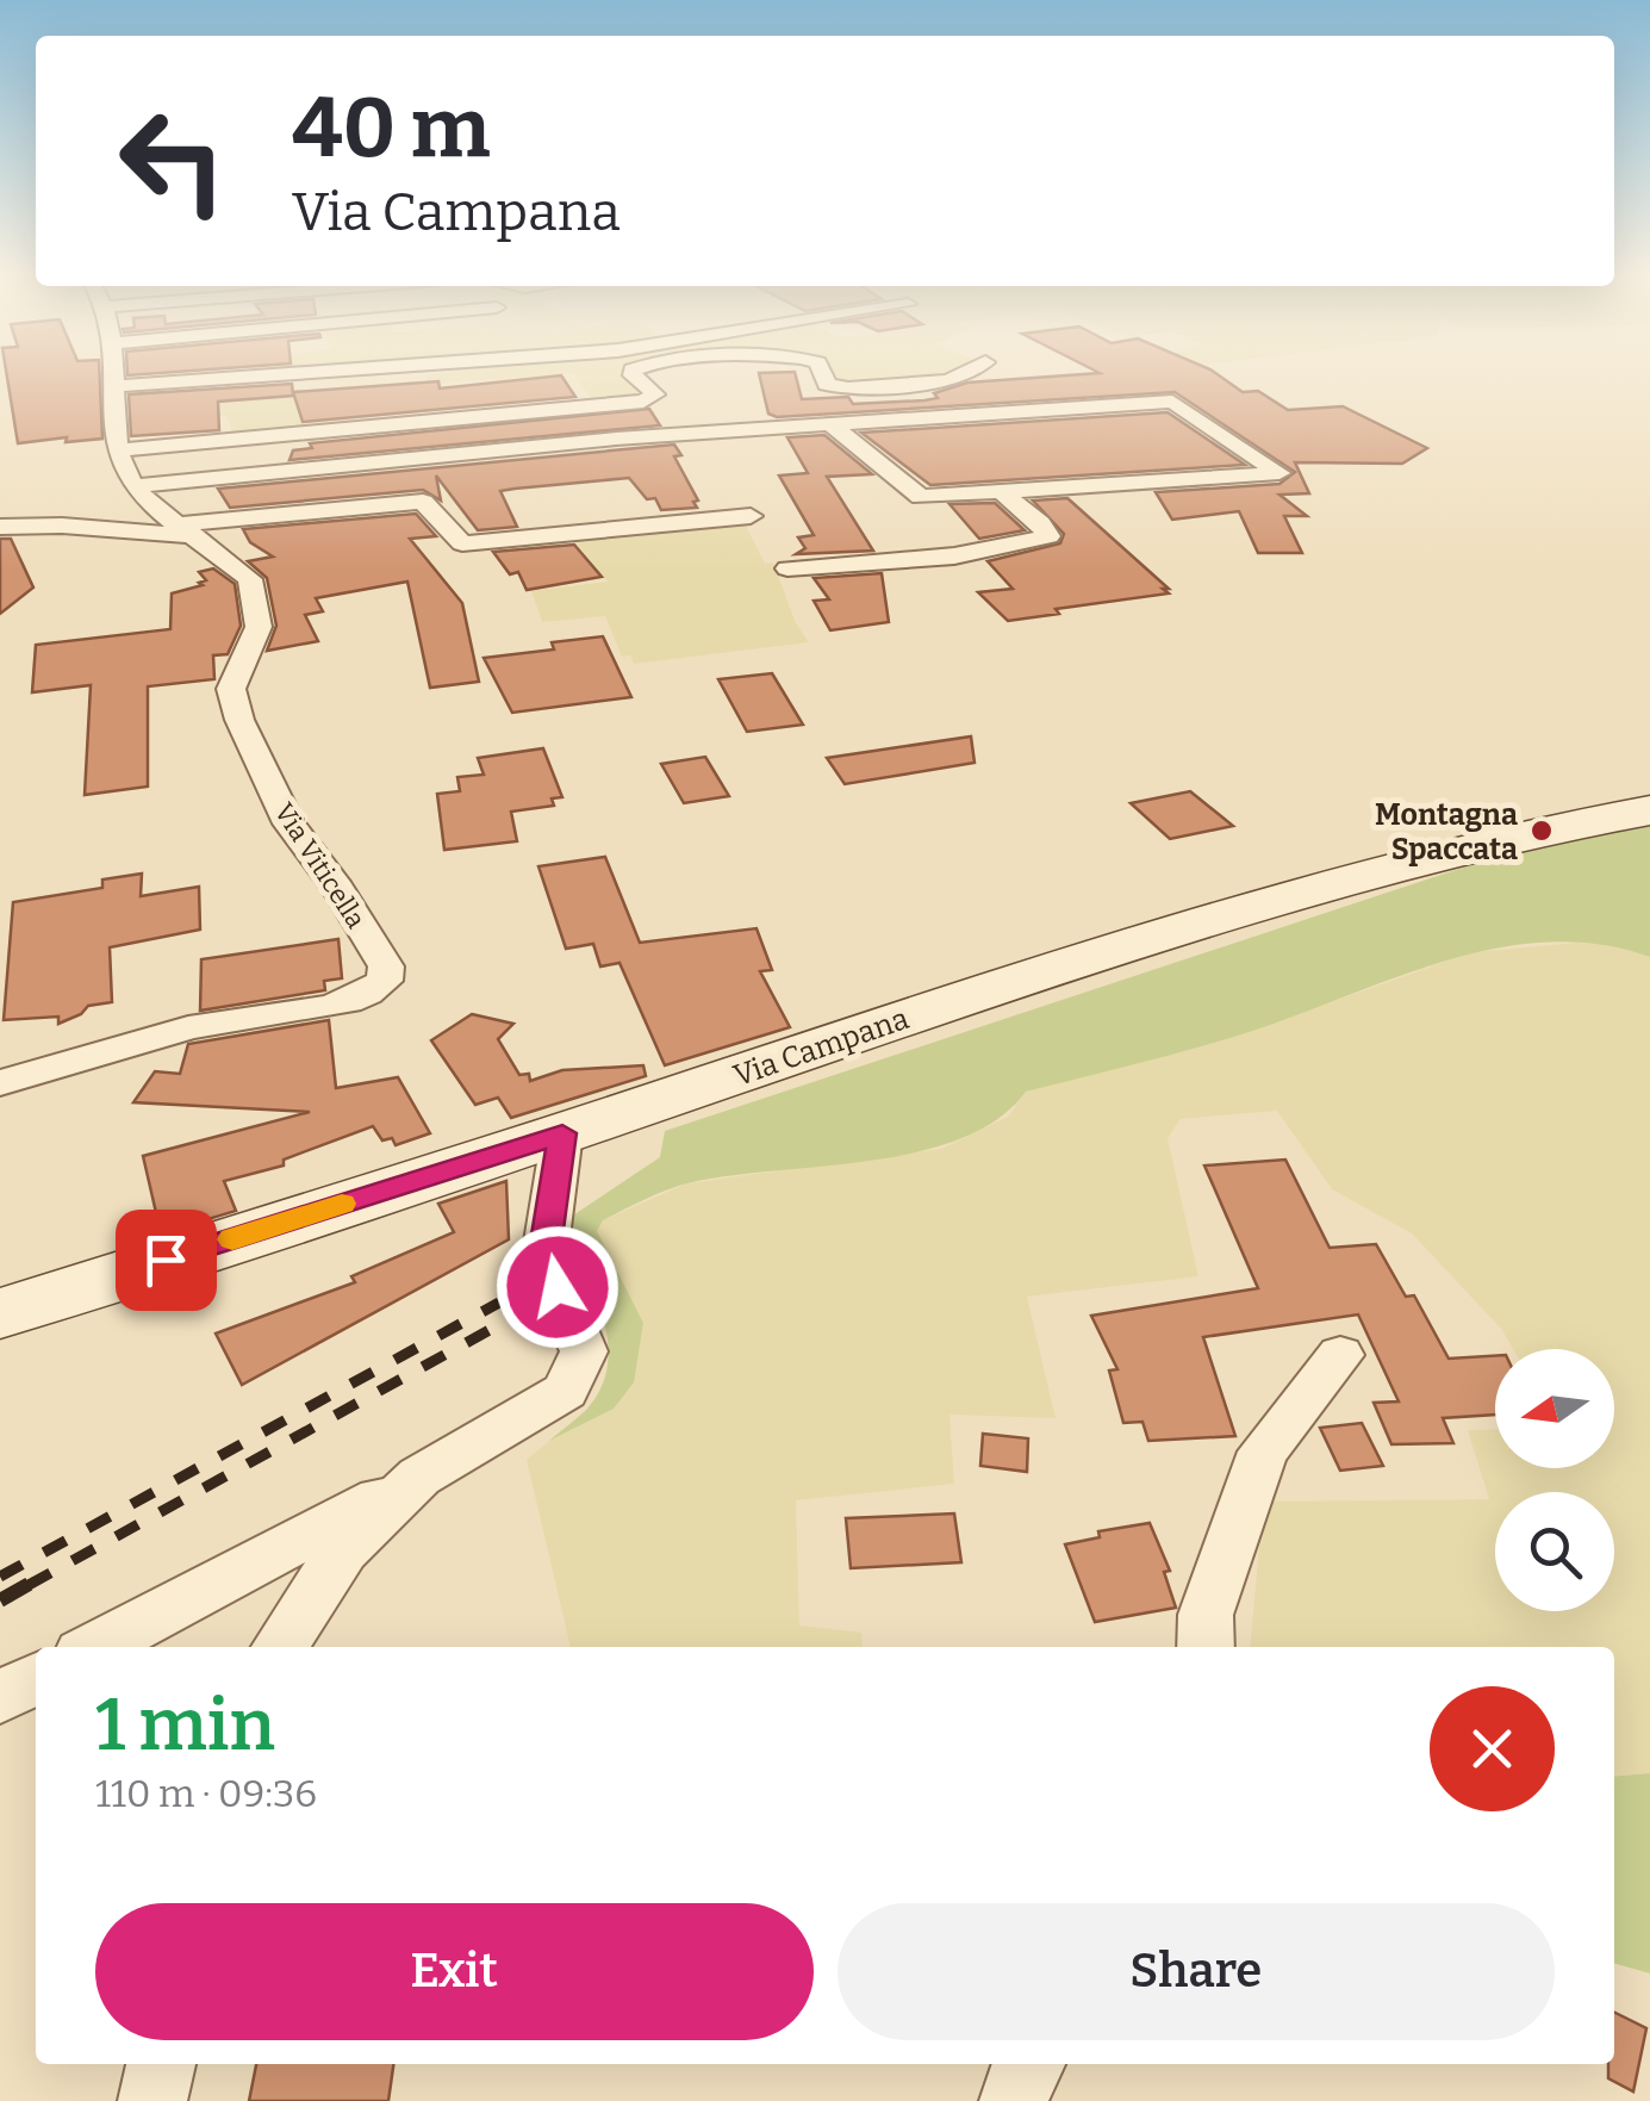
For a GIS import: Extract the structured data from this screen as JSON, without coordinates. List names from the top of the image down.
{
  "streets": {
    "main road": ["Via Campana"],
    "street": ["Via Viticella"]
  },
  "places": ["Montagna Spaccata"],
  "north": "left",
  "page": {
    "turn": ["40 m", "Via Campana"],
    "heading": ["1 min", "110 m · 09:36"],
    "buttons": ["Exit", "Share"]
  }
}
